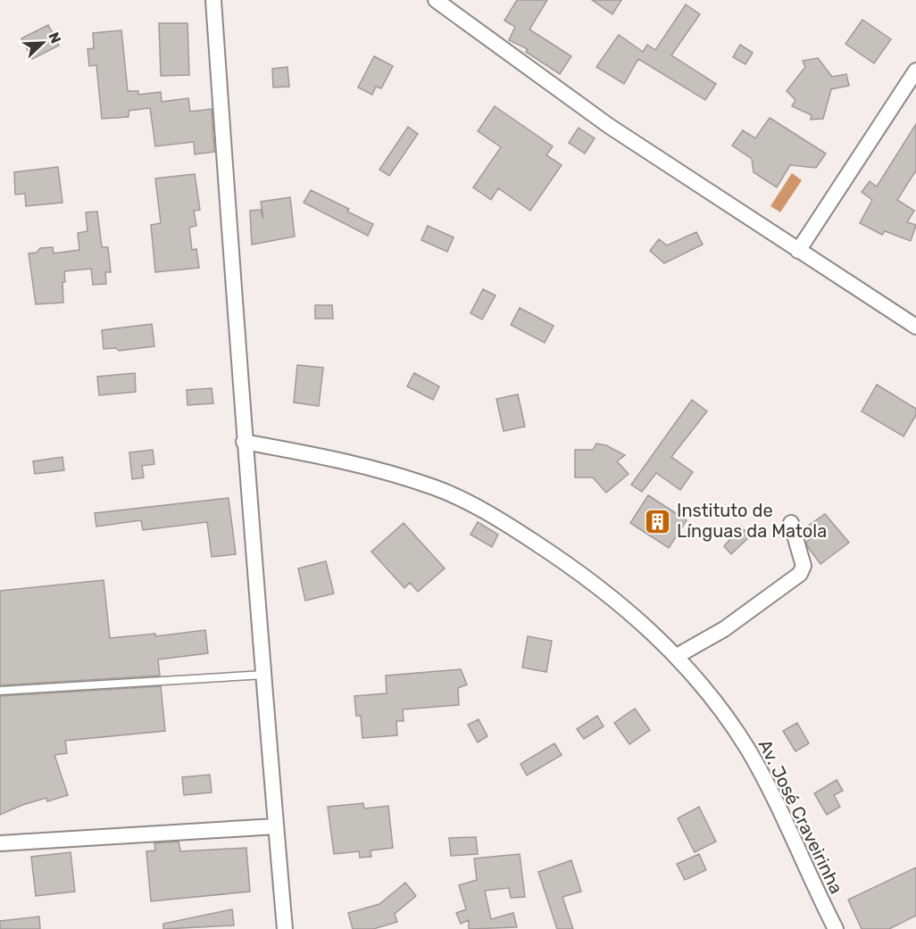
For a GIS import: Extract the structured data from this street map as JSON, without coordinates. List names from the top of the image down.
{
  "streets": {
    "street": ["Av. José Craveirinha"]
  },
  "places": {
    "building": ["Instituto de Línguas da Matola"]
  },
  "north": "top right"
}
